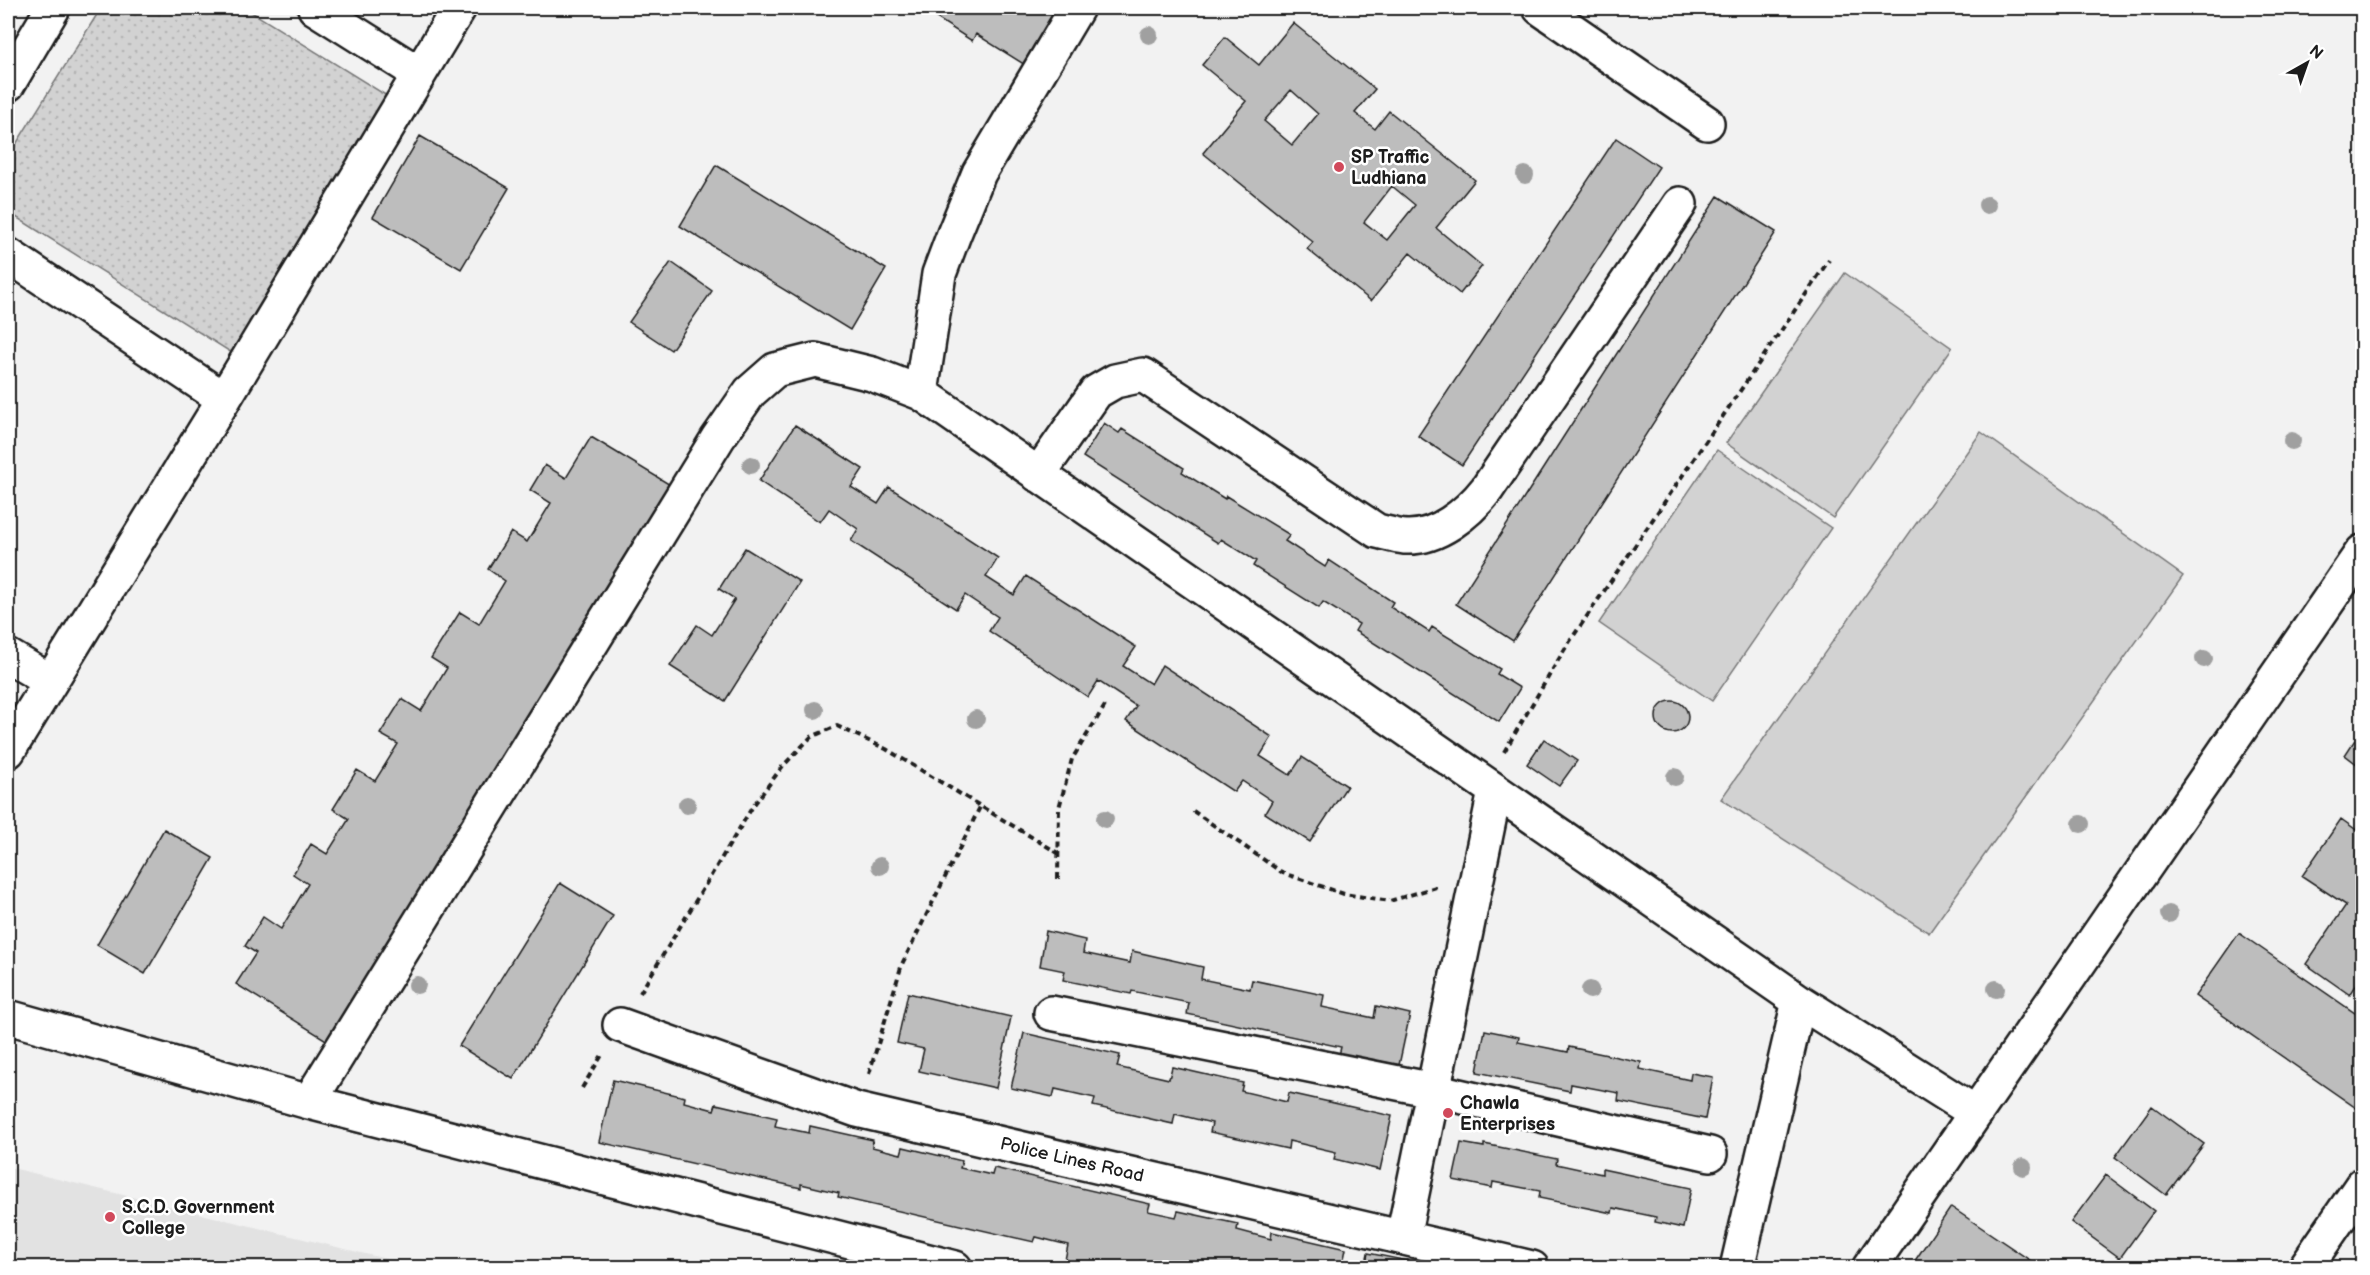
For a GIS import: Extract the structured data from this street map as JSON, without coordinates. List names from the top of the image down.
{
  "streets": {
    "street": ["Police Lines Road"]
  },
  "places": ["SP Traffic Ludhiana", "Chawla Enterprises", "S.C.D. Government College"],
  "north": "top right"
}
